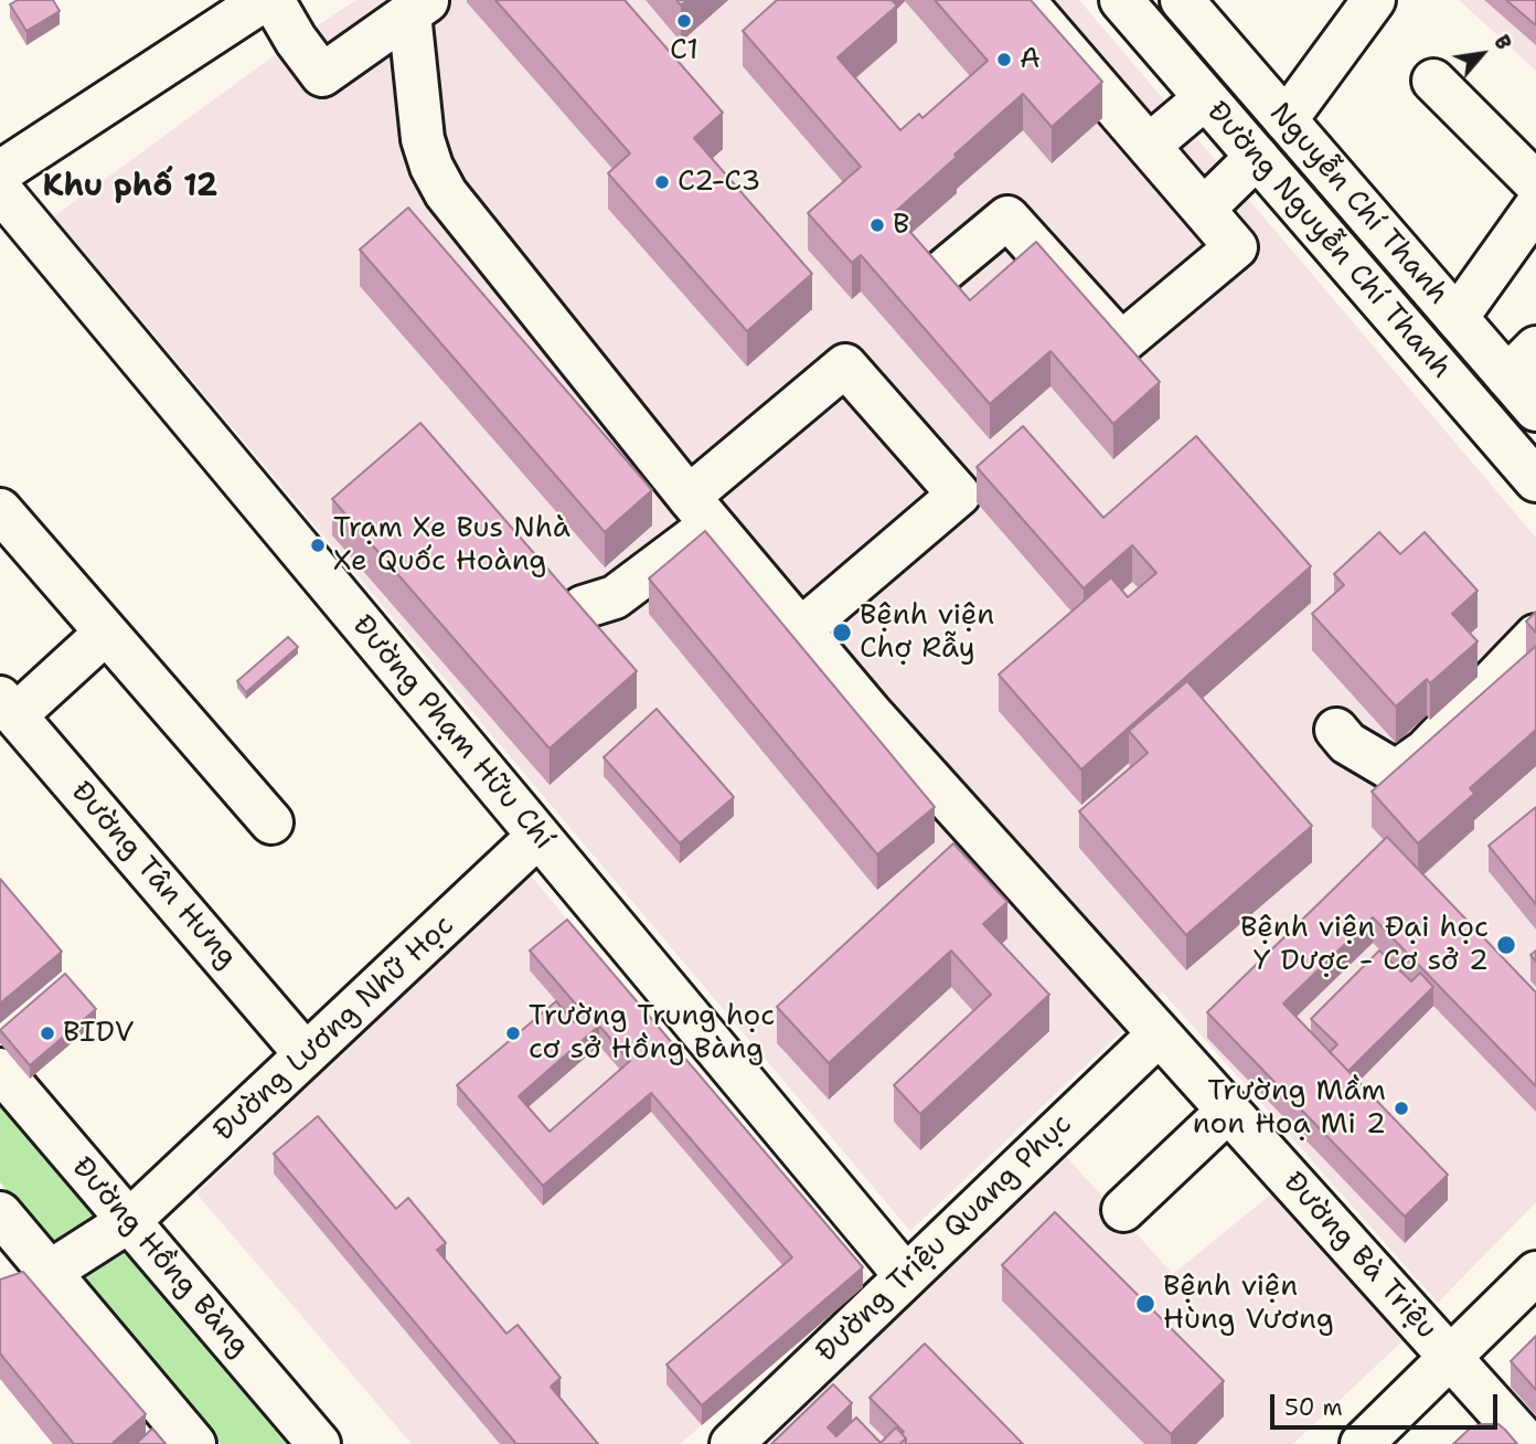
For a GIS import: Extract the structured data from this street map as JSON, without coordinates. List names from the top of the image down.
{
  "streets": {
    "street": [
      "Nguyễn Chí Thanh",
      "Đường Nguyễn Chí Thanh",
      "Đường Phạm Hữu Chí",
      "Đường Tân Hưng",
      "Đường Lương Nhữ Học",
      "Đường Triệu Quang Phục",
      "Đường Bà Triệu",
      "Đường Hồng Bàng"
    ]
  },
  "crossings": [
    ["Đường Phạm Hữu Chí", "Đường Lương Nhữ Học"],
    ["Đường Phạm Hữu Chí", "Đường Triệu Quang Phục"],
    ["Đường Tân Hưng", "Đường Lương Nhữ Học"],
    ["Đường Lương Nhữ Học", "Đường Hồng Bàng"],
    ["Đường Triệu Quang Phục", "Đường Bà Triệu"]
  ],
  "districts": ["Khu phố 12"],
  "places": [
    "C1",
    "A",
    "C2-C3",
    "B",
    "Trạm Xe Bus Nhà Xe Quốc Hoàng",
    "Bệnh viện Chợ Rẫy",
    "Bệnh viện Đại học Y Dược - Cơ sở 2",
    "BIDV",
    "Trường Trung học cơ sở Hồng Bàng",
    "Trường Mầm non Hoạ Mi 2",
    "Bệnh viện Hùng Vương"
  ],
  "scale_bar": "50 m",
  "north": "top right"
}
